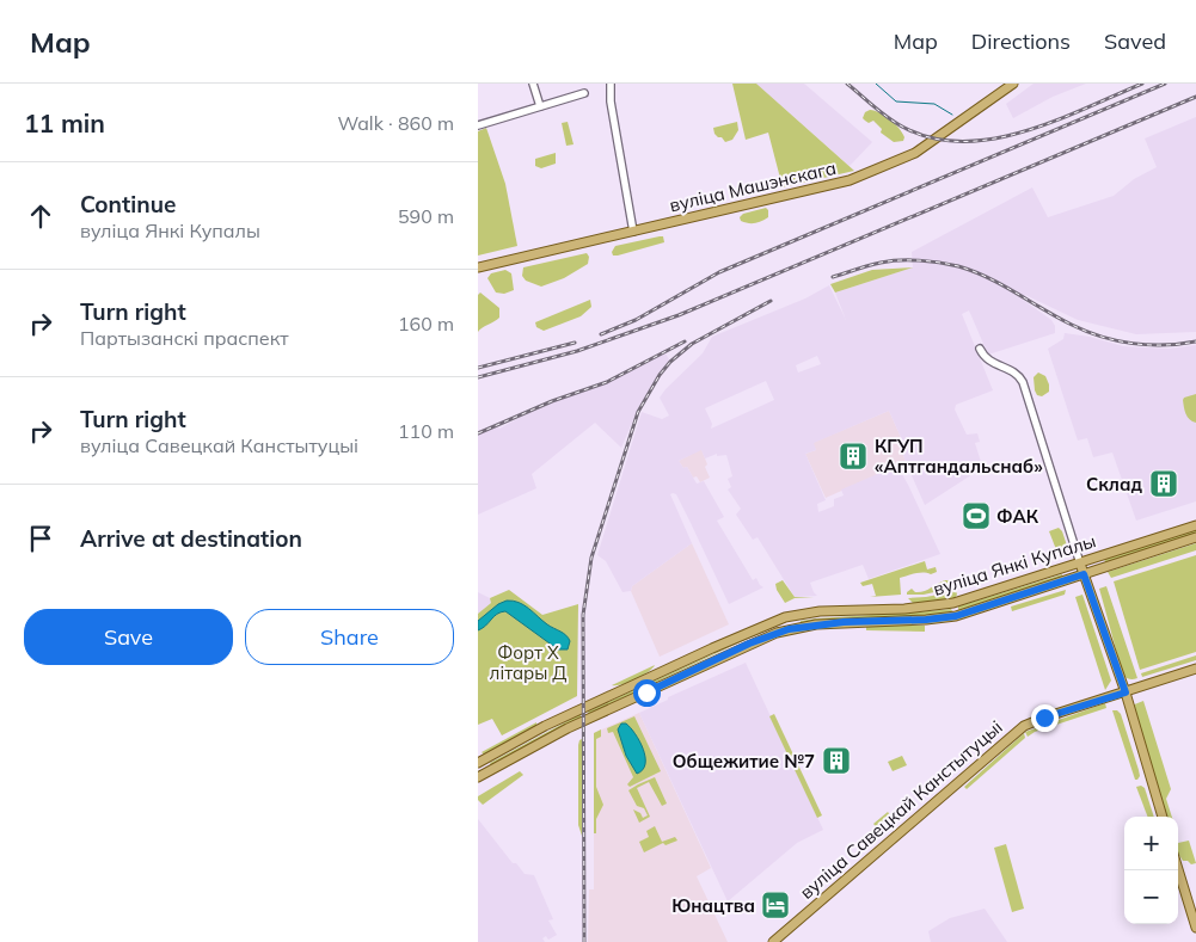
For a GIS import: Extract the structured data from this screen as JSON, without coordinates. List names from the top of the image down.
{
  "streets": {
    "main road": ["вуліца Машэнскага", "вуліца Янкі Купалы", "вуліца Савецкай Канстытуцыі"]
  },
  "parks": ["Форт X літары Д"],
  "places": {
    "building": ["КГУП «Аптгандальснаб»", "Склад", "Общежитие №7"],
    "sports": ["ФАК"],
    "hotel": ["Юнацтва"]
  },
  "page": {
    "header": "Map",
    "nav": ["Map", "Directions", "Saved"],
    "heading": ["11 min", "Walk · 860 m"],
    "list": [
      ["Continue", "вуліца Янкі Купалы", "590 m"],
      ["Turn right", "Партызанскі праспект", "160 m"],
      ["Turn right", "вуліца Савецкай Канстытуцыі", "110 m"],
      "Arrive at destination"
    ],
    "buttons": ["Save", "Share"],
    "map_buttons": ["+", "−"]
  }
}
